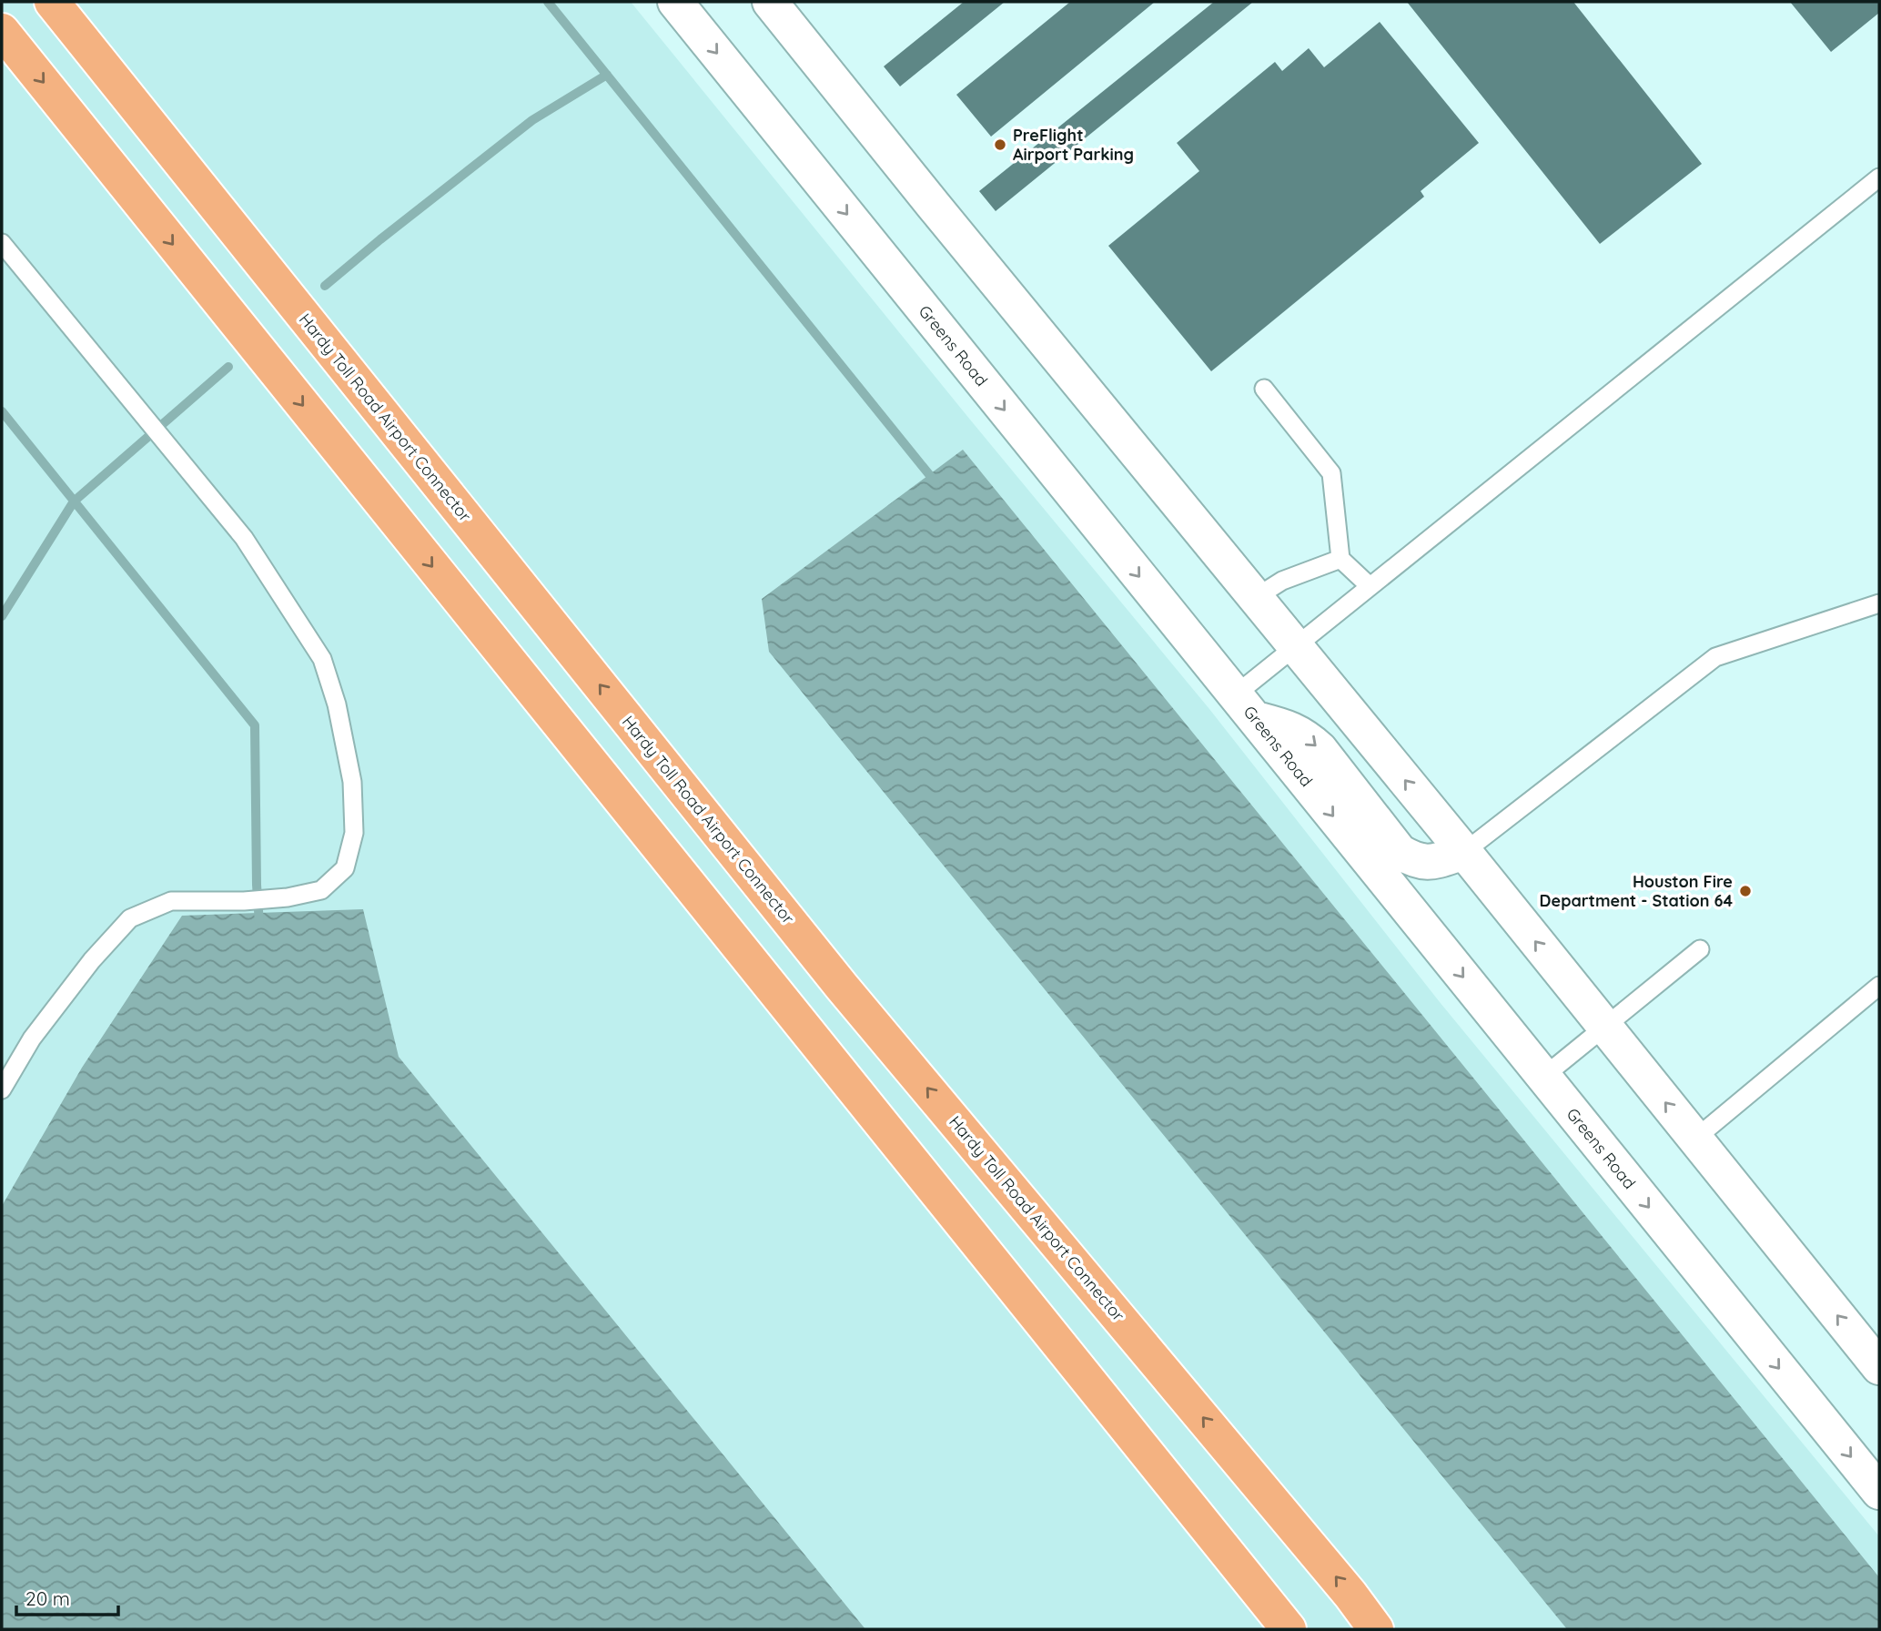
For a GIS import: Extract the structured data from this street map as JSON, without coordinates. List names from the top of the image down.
{
  "streets": {
    "highway": ["Hardy Toll Road Airport Connector"],
    "main road": ["Greens Road"]
  },
  "places": ["PreFlight Airport Parking", "Houston Fire Department - Station 64"],
  "scale_bar": "20 m"
}
